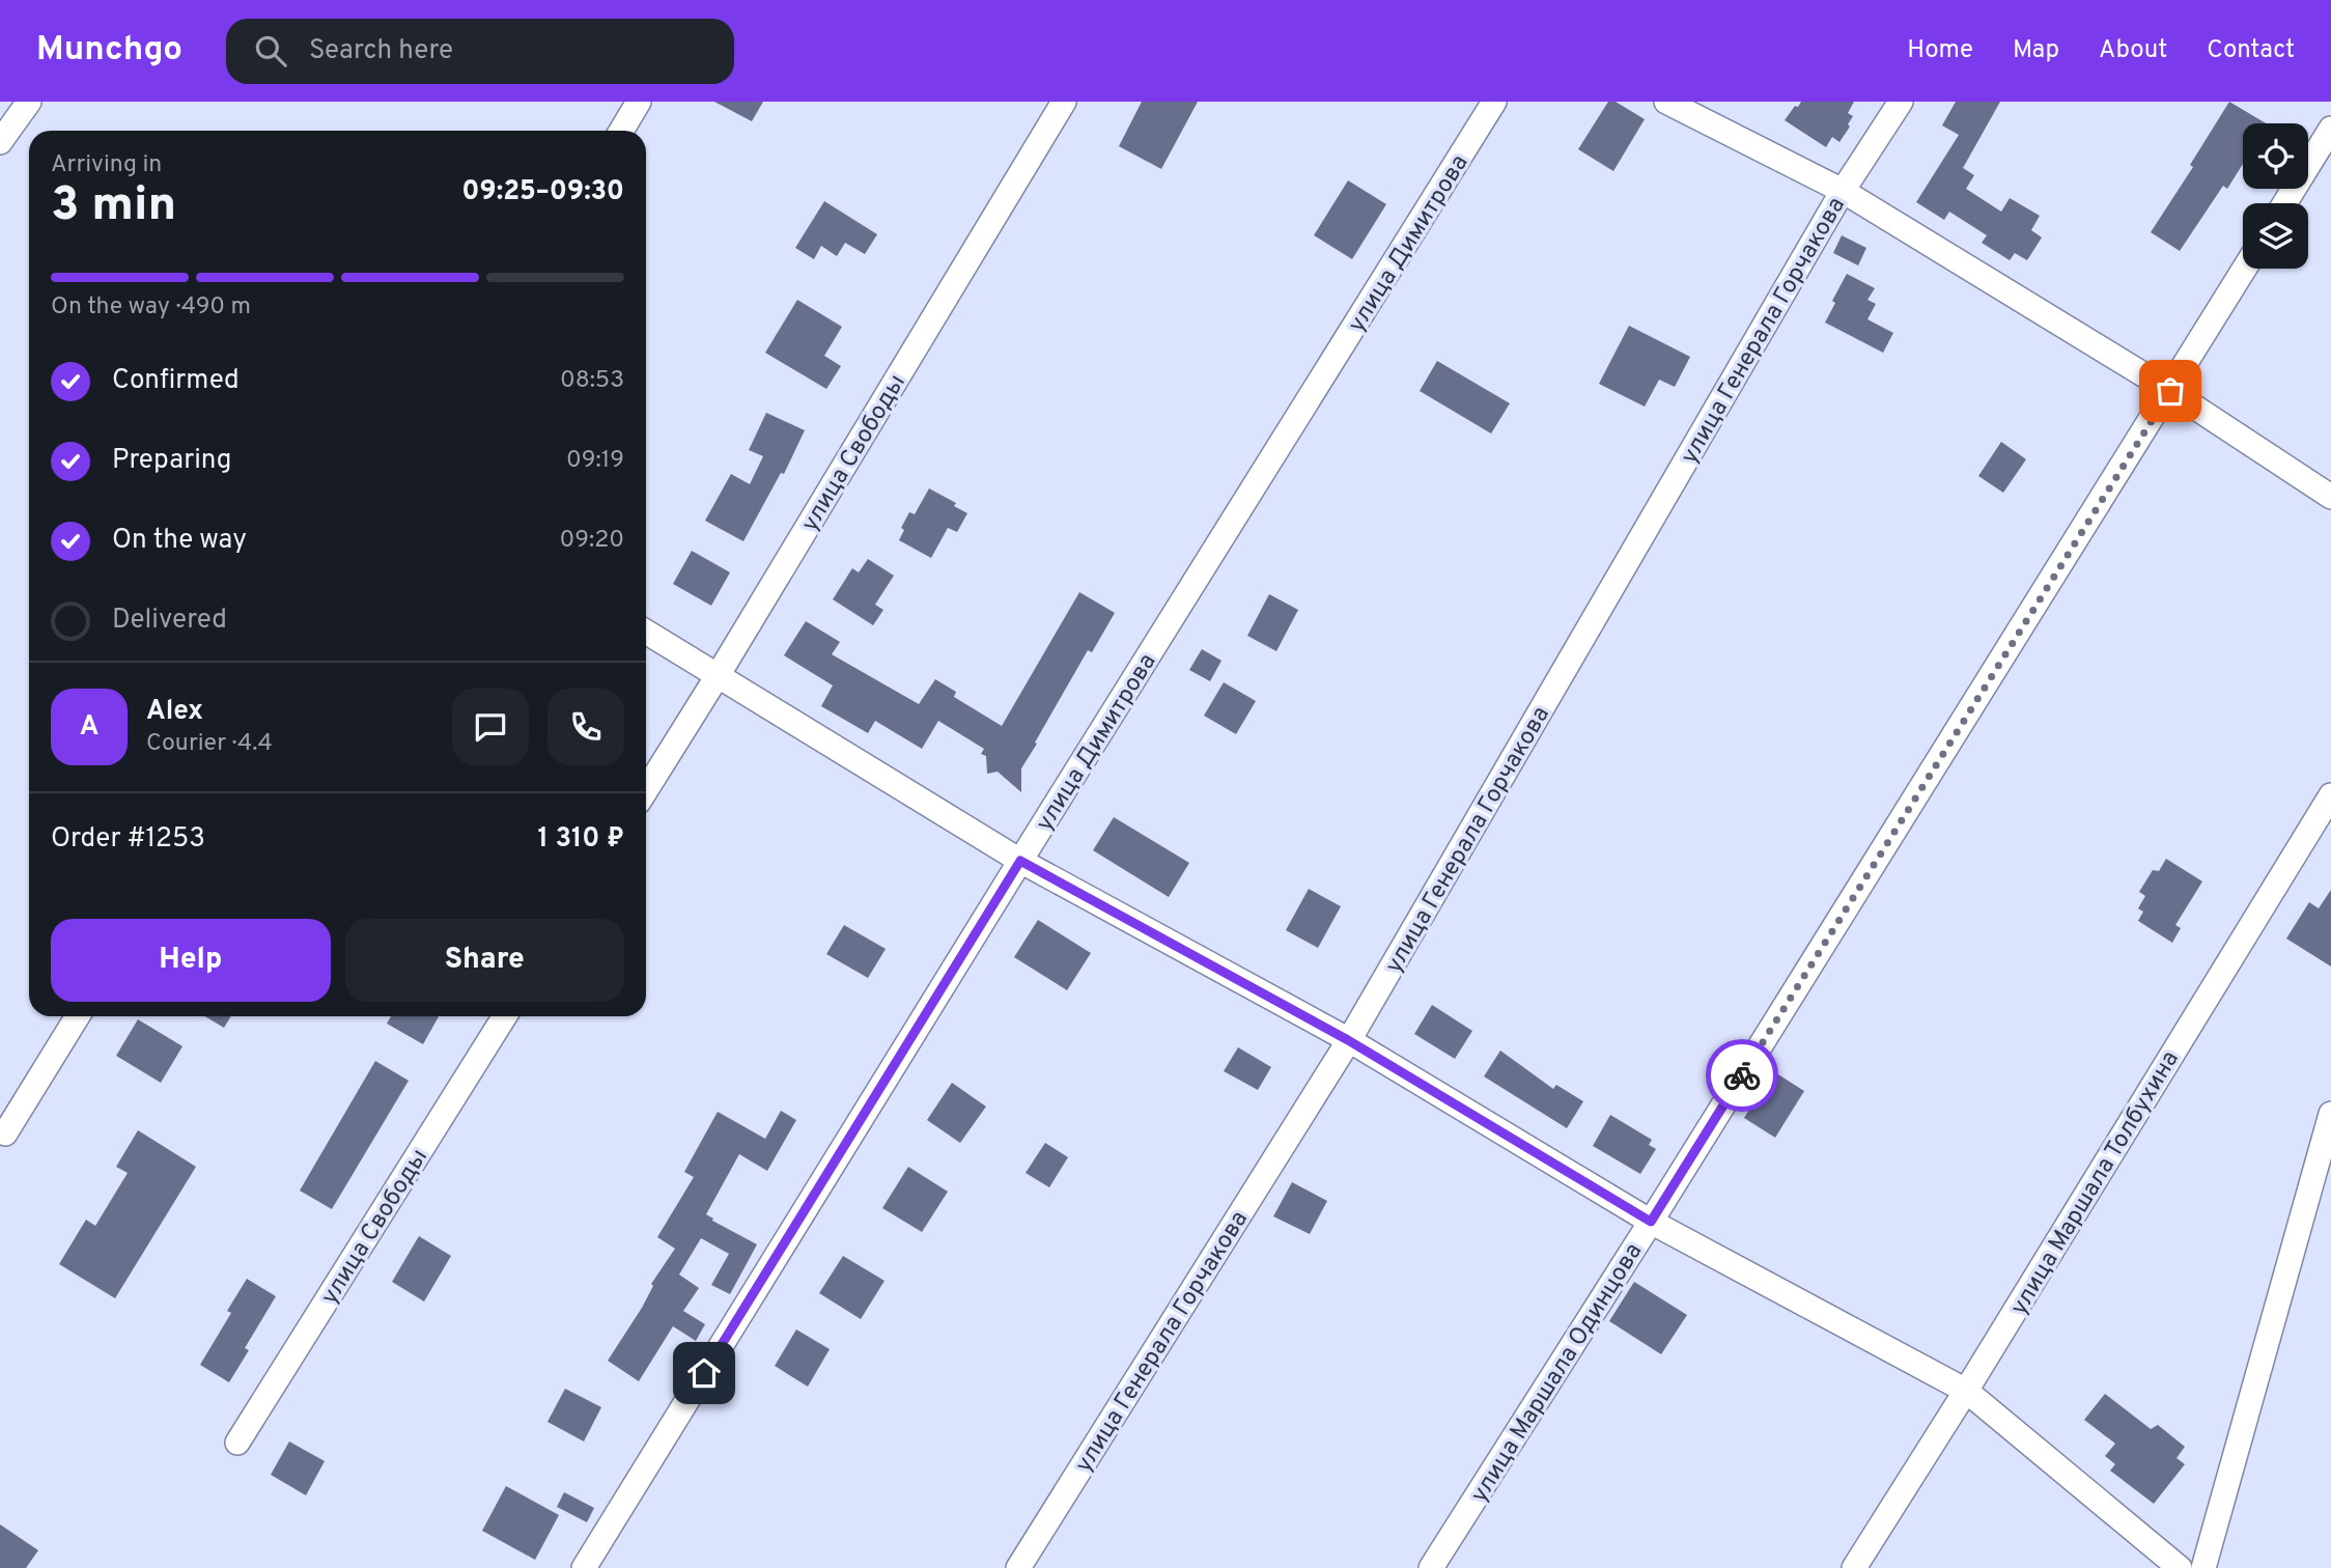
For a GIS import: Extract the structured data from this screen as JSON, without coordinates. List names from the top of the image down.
{
  "streets": {
    "street": [
      "улица Димитрова",
      "улица Генерала Горчакова",
      "улица Свободы",
      "улица Маршала Толбухина",
      "улица Маршала Одинцова"
    ]
  },
  "page": {
    "header": "Munchgo",
    "search": "Search here",
    "nav": [
      "Home",
      "Map",
      "About",
      "Contact"
    ],
    "heading": ["3 min", "Arriving in", "09:25–09:30"],
    "panel": [
      "Alex",
      "Courier · 4.4",
      "Order #1253",
      "1 310 ₽"
    ],
    "bar": "On the way · 490 m",
    "list": [
      ["Confirmed", "08:53"],
      ["Preparing", "09:19"],
      ["On the way", "09:20"],
      "Delivered"
    ],
    "round": "A",
    "buttons": ["Help", "Share"]
  }
}
